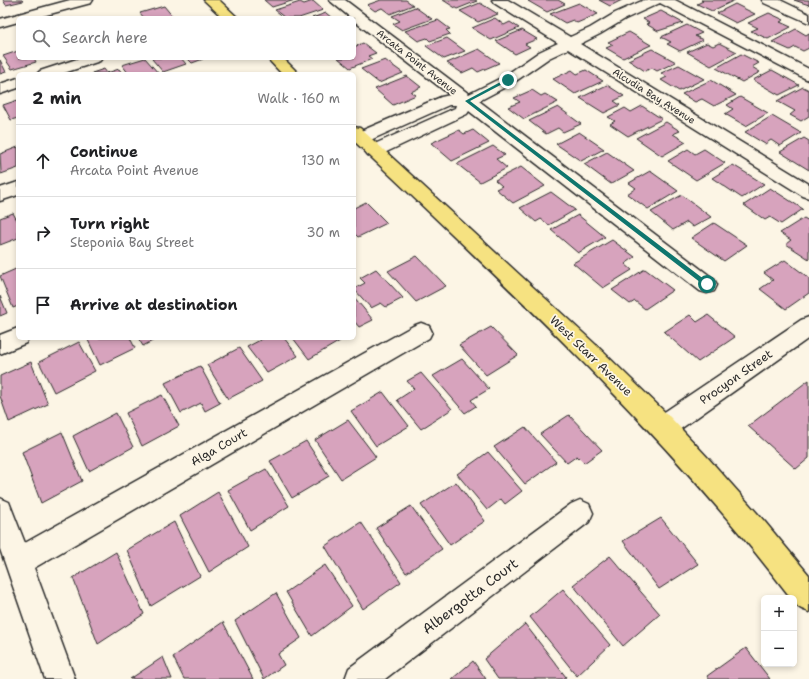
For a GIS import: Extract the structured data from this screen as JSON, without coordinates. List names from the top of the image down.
{
  "streets": {
    "main road": ["West Starr Avenue"],
    "street": [
      "Arcata Point Avenue",
      "Alcudia Bay Avenue",
      "Procyon Street",
      "Alga Court",
      "Albergotta Court"
    ]
  },
  "crossings": [
    ["West Starr Avenue", "Procyon Street"]
  ],
  "page": {
    "search": "Search here",
    "heading": ["2 min", "Walk · 160 m"],
    "list": [
      ["Continue", "Arcata Point Avenue", "130 m"],
      ["Turn right", "Steponia Bay Street", "30 m"],
      "Arrive at destination"
    ],
    "map_buttons": ["+", "−"]
  }
}
